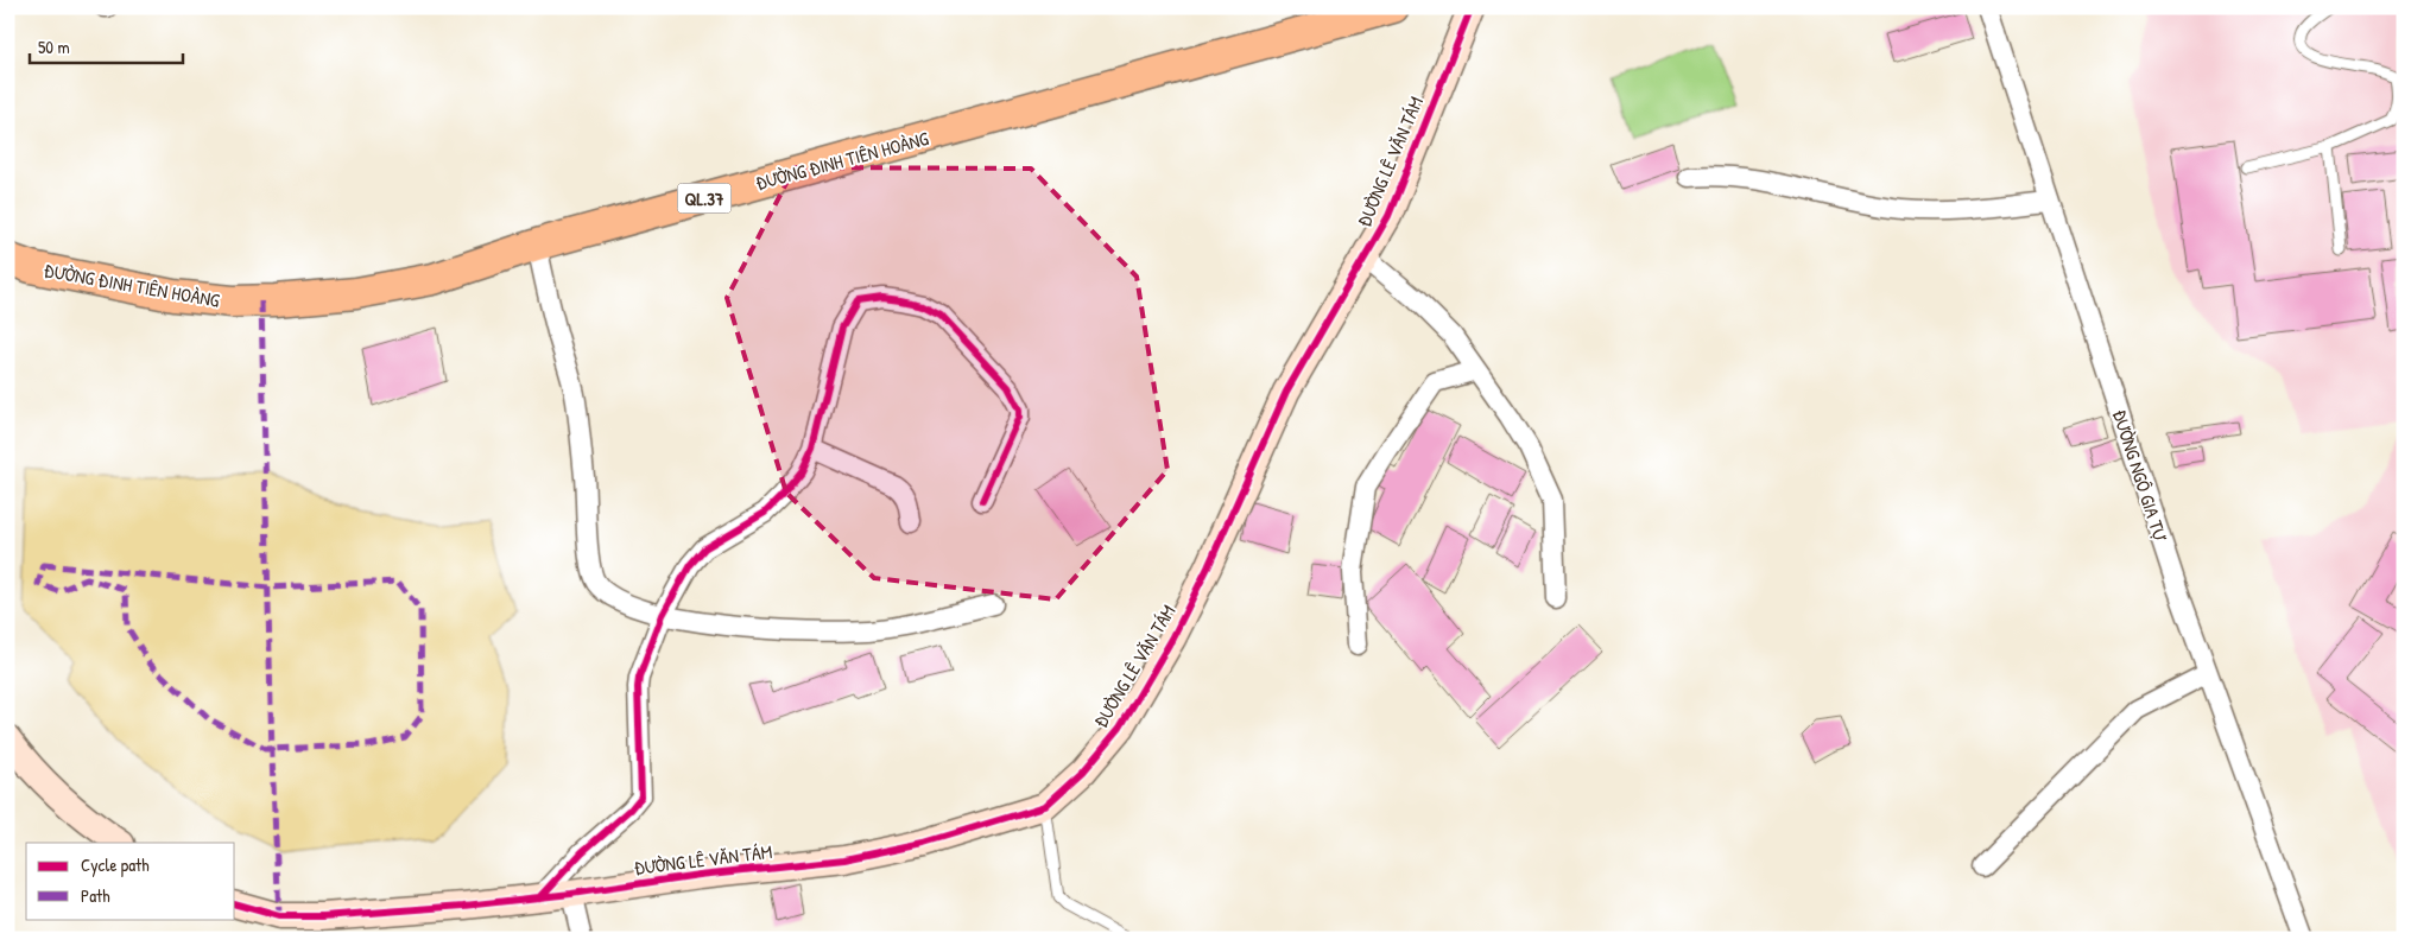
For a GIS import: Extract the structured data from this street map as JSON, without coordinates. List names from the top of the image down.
{
  "streets": {
    "main road": ["ĐƯỜNG ĐINH TIÊN HOÀNG", "QL.37"],
    "street": ["ĐƯỜNG LÊ VĂN TÁM", "ĐƯỜNG NGÔ GIA TỰ"]
  },
  "legend": ["Cycle path", "Path"],
  "scale_bar": "50 m"
}
